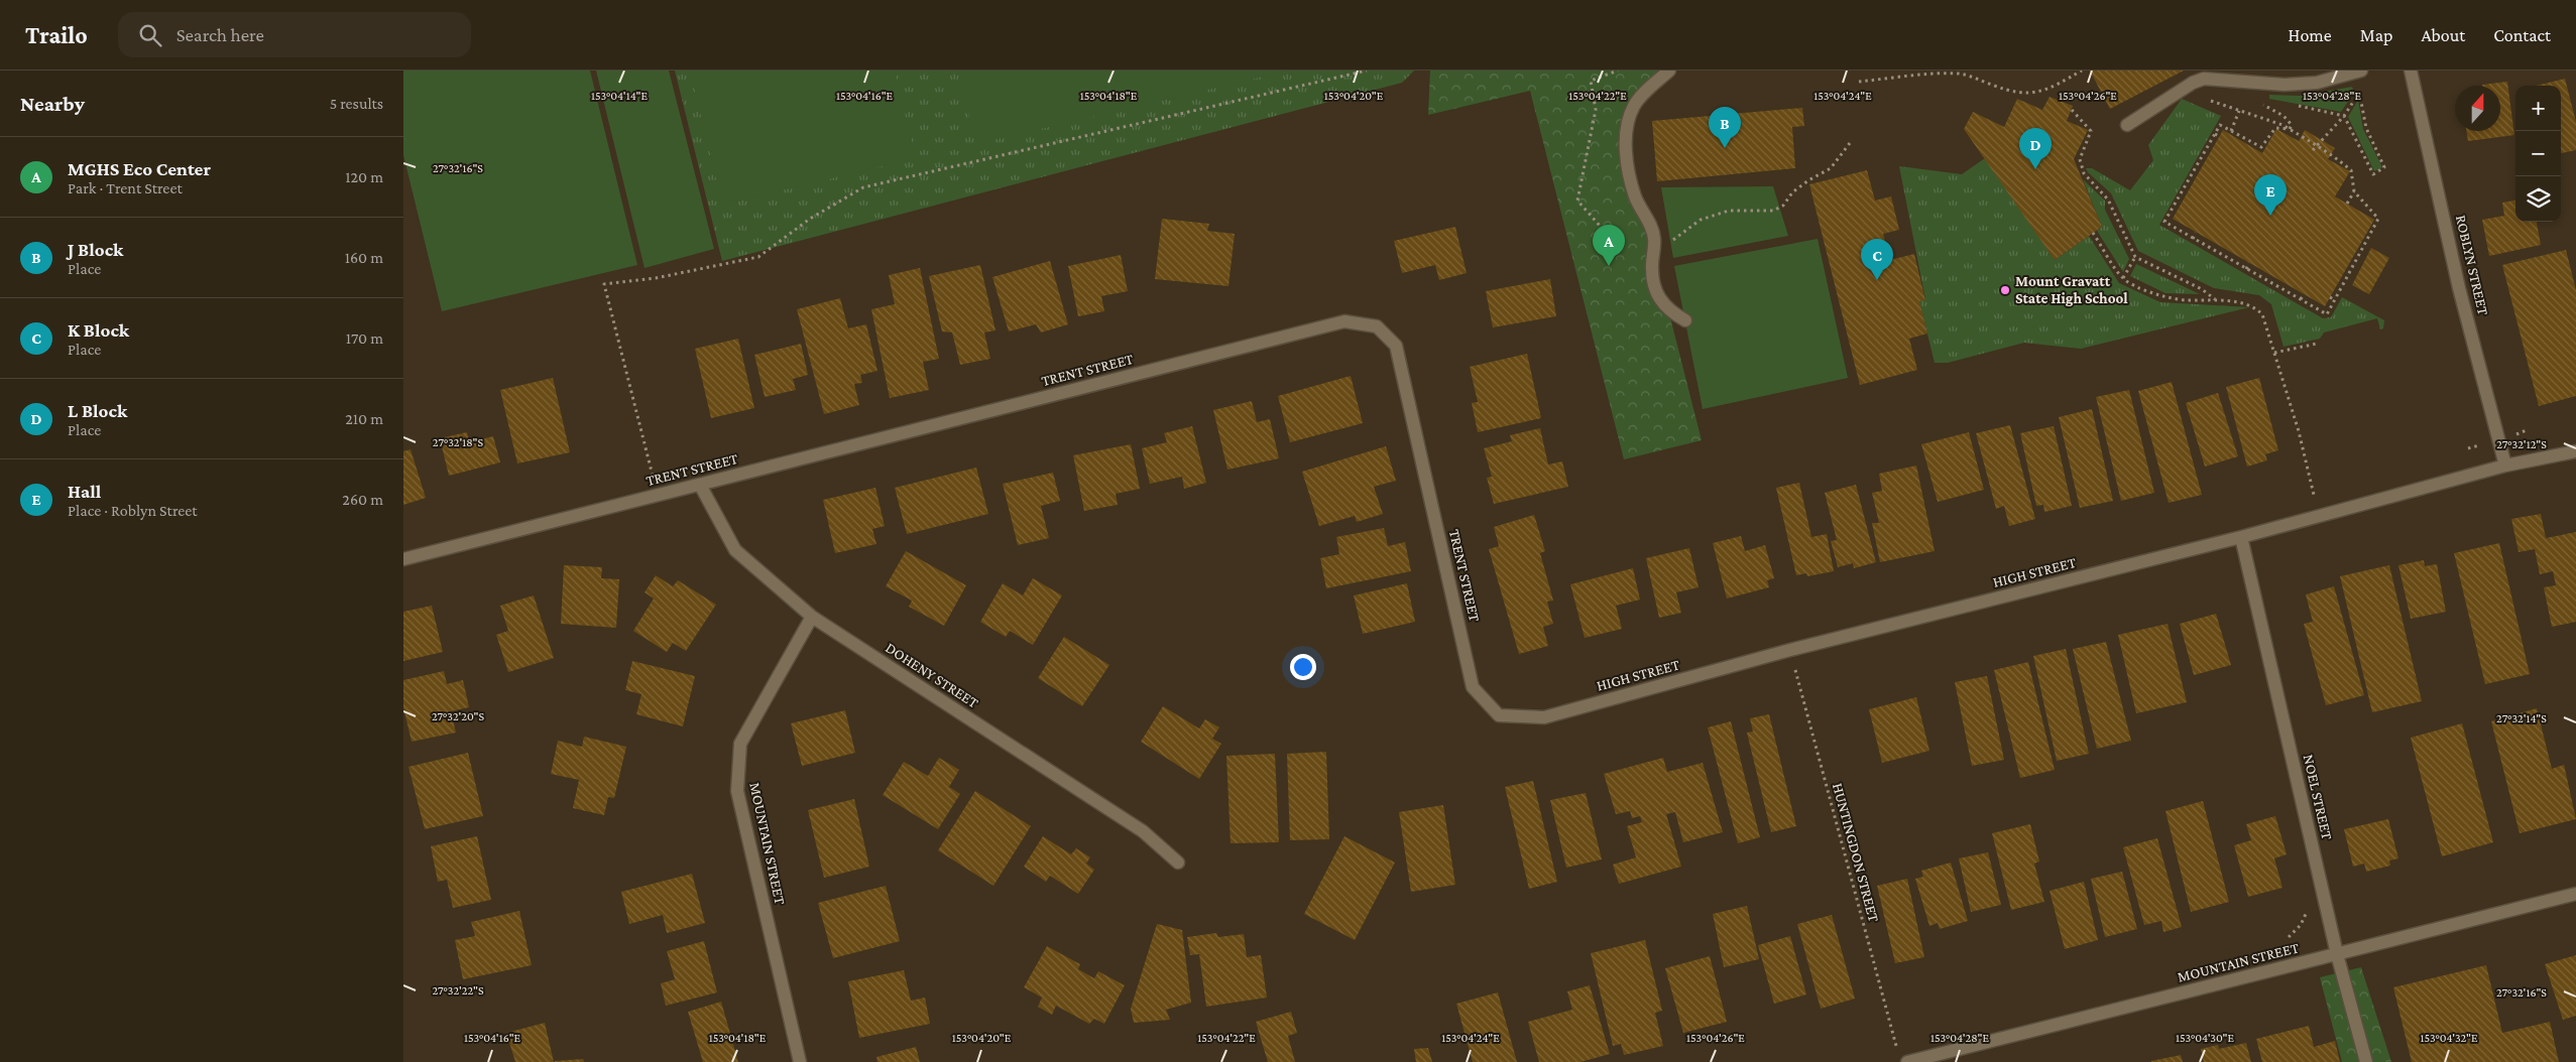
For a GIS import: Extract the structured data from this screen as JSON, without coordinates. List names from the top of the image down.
{
  "streets": {
    "street": [
      "ROBLYN STREET",
      "TRENT STREET",
      "HIGH STREET",
      "DOHENY STREET",
      "NOEL STREET",
      "MOUNTAIN STREET"
    ],
    "path": ["HUNTINGDON STREET"]
  },
  "crossings": [
    ["ROBLYN STREET", "HIGH STREET"],
    ["TRENT STREET", "HIGH STREET"],
    ["TRENT STREET", "DOHENY STREET"],
    ["HIGH STREET", "NOEL STREET"],
    ["HIGH STREET", "HUNTINGDON STREET"],
    ["DOHENY STREET", "MOUNTAIN STREET"],
    ["NOEL STREET", "MOUNTAIN STREET"]
  ],
  "places": ["Mount Gravatt State High School"],
  "north": "top",
  "page": {
    "header": "Trailo",
    "search": "Search here",
    "nav": [
      "Home",
      "Map",
      "About",
      "Contact"
    ],
    "heading": ["Nearby", "5 results"],
    "map_buttons": ["+", "−"],
    "pins": [
      "B",
      "D",
      "E",
      "A",
      "C"
    ],
    "list": [
      {
        "mark": "A",
        "name": "MGHS Eco Center",
        "note": "Park · Trent Street",
        "value": "120 m"
      },
      {
        "mark": "B",
        "name": "J Block",
        "note": "Place",
        "value": "160 m"
      },
      {
        "mark": "C",
        "name": "K Block",
        "note": "Place",
        "value": "170 m"
      },
      {
        "mark": "D",
        "name": "L Block",
        "note": "Place",
        "value": "210 m"
      },
      {
        "mark": "E",
        "name": "Hall",
        "note": "Place · Roblyn Street",
        "value": "260 m"
      }
    ]
  },
  "coordinates": [
    "153°04'14\"E",
    "153°04'16\"E",
    "153°04'18\"E",
    "153°04'20\"E",
    "153°04'22\"E",
    "153°04'24\"E",
    "153°04'26\"E",
    "153°04'28\"E",
    "27°32'16\"S",
    "27°32'18\"S",
    "27°32'12\"S",
    "27°32'20\"S",
    "27°32'14\"S",
    "27°32'22\"S",
    "153°04'30\"E",
    "153°04'32\"E"
  ]
}
